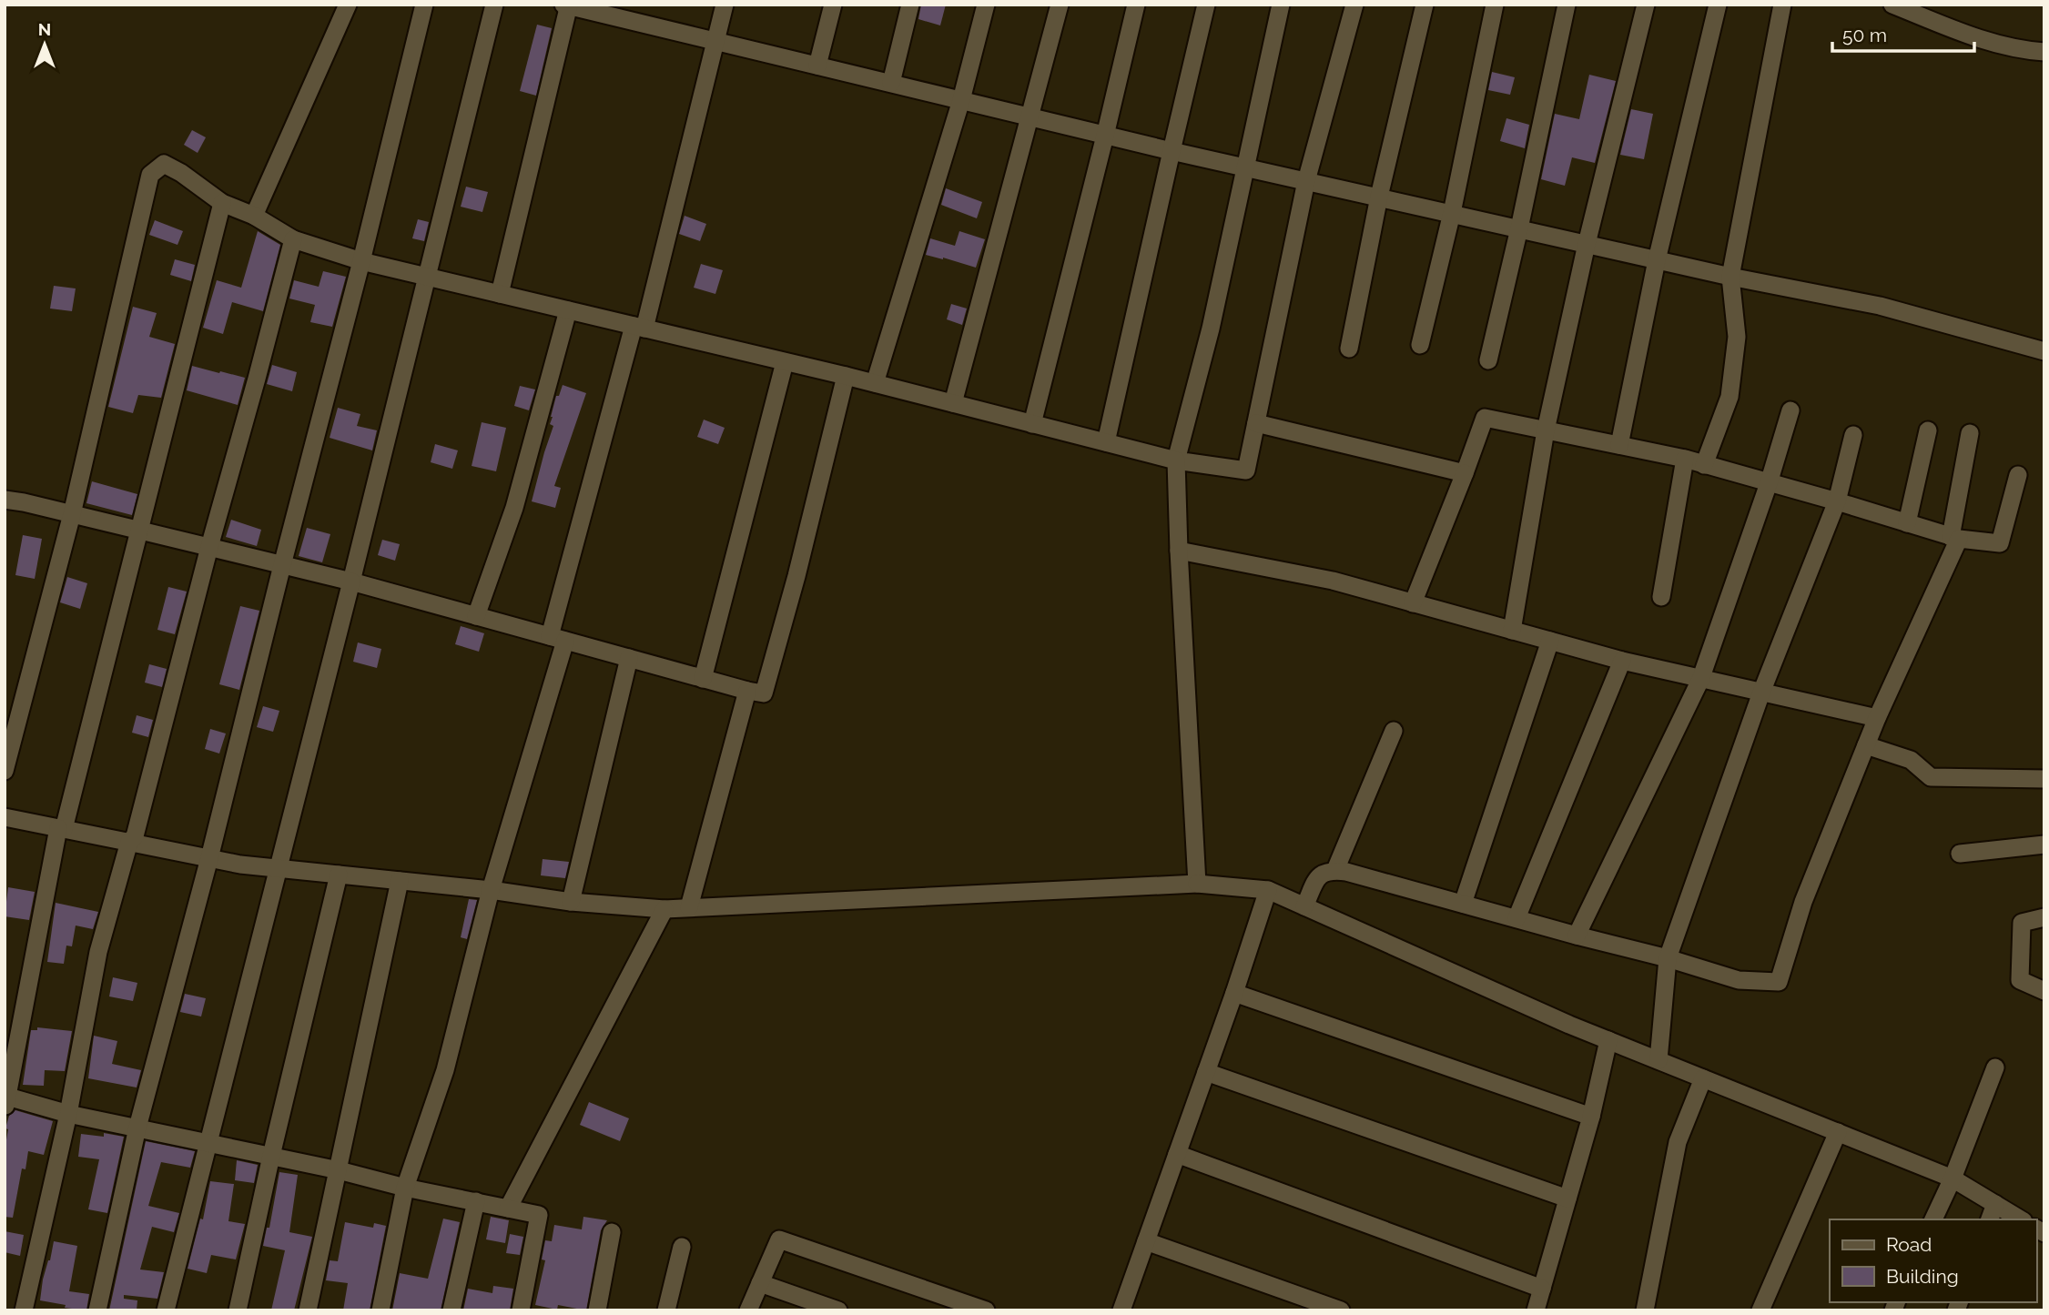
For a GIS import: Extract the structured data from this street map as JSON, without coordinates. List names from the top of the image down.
{
  "legend": ["Road", "Building"],
  "scale_bar": "50 m",
  "north": "top"
}
